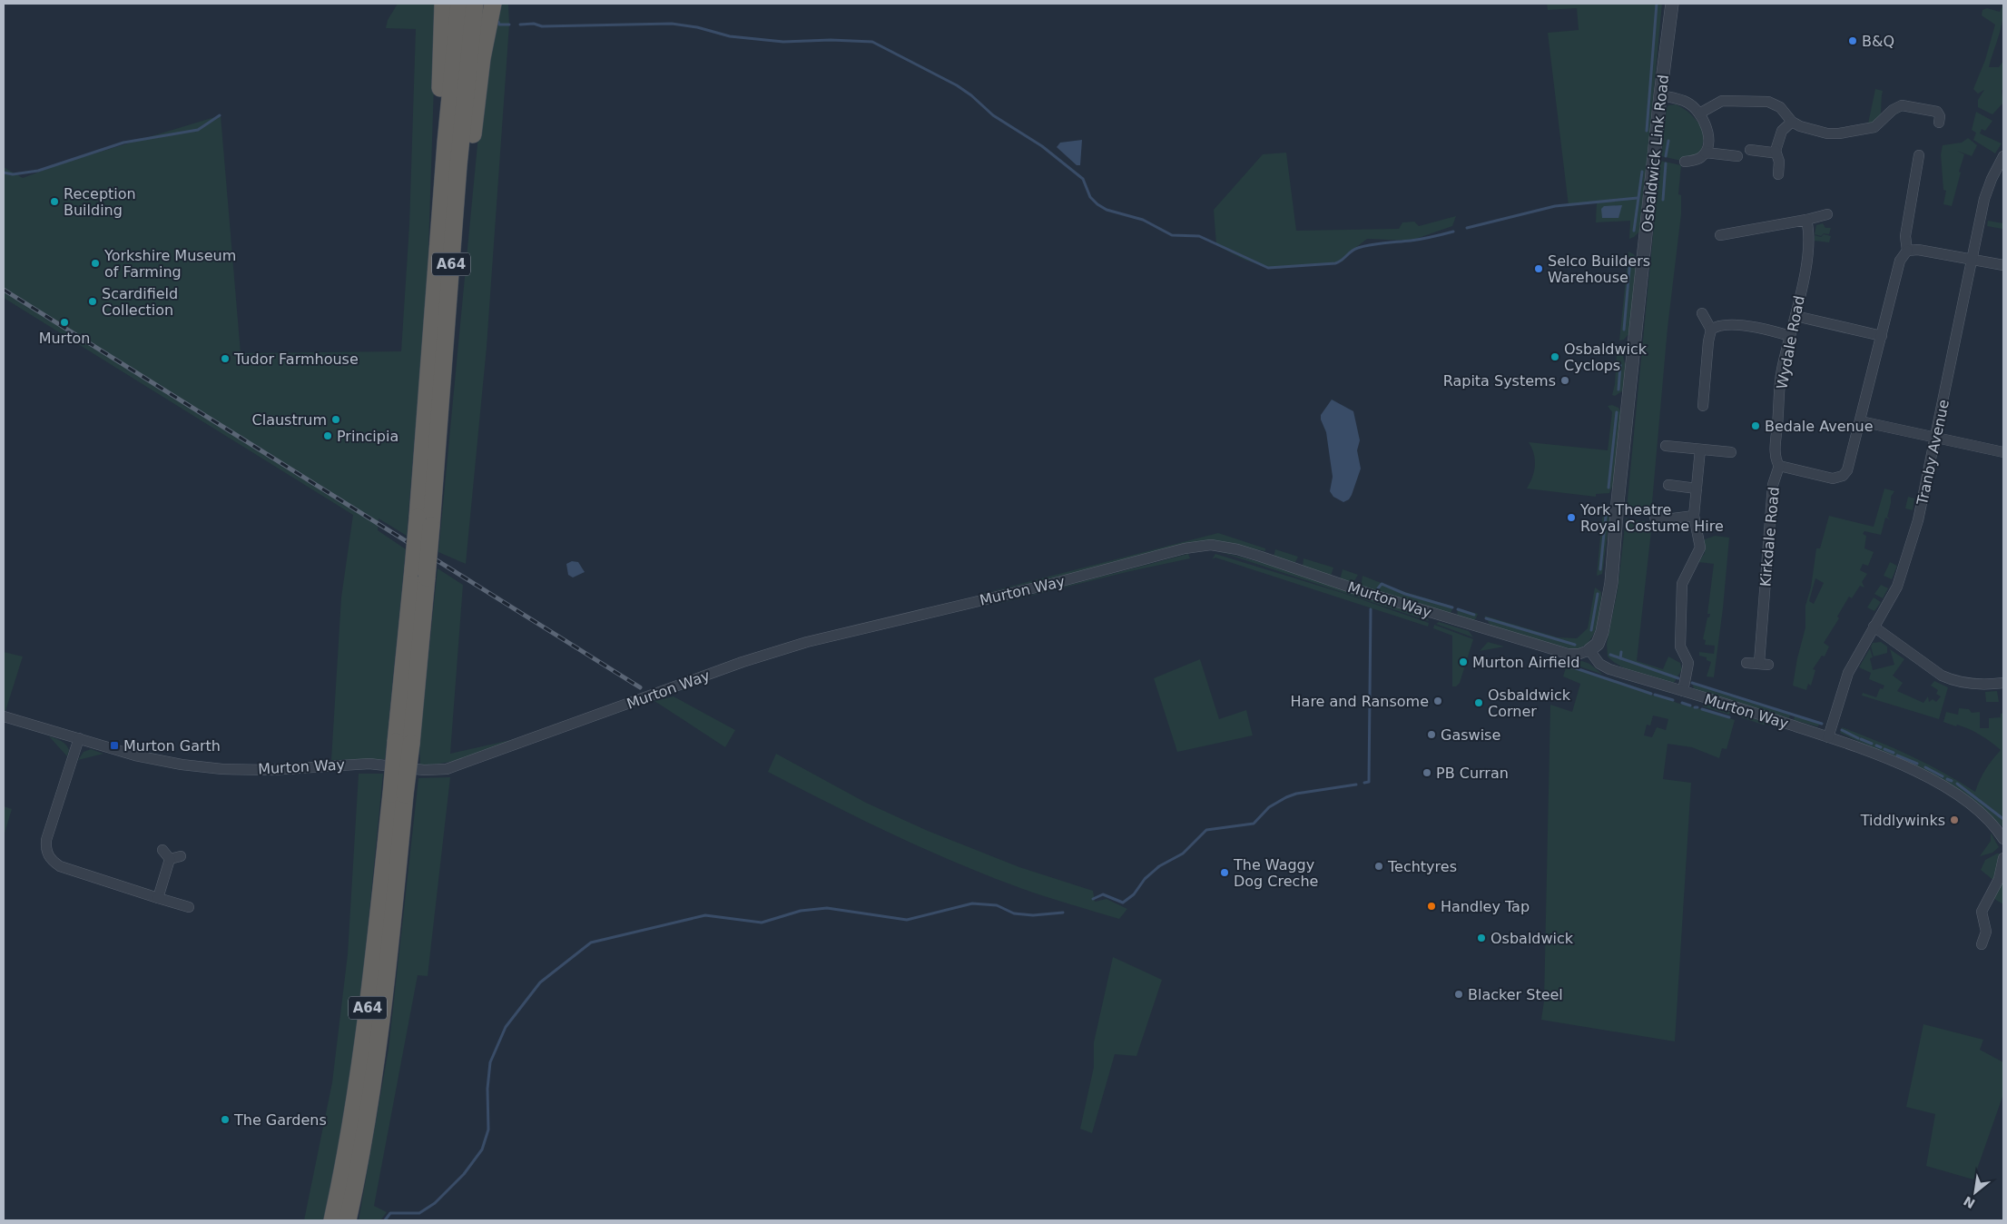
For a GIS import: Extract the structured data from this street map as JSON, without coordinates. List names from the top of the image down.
{
  "streets": {
    "highway": ["A64"],
    "street": [
      "Osbaldwick Link Road",
      "Wydale Road",
      "Tranby Avenue",
      "Kirkdale Road",
      "Murton Way"
    ]
  },
  "crossings": [
    ["Osbaldwick Link Road", "Murton Way"],
    ["Wydale Road", "Kirkdale Road"],
    ["Tranby Avenue", "Murton Way"]
  ],
  "places": {
    "other": [
      "B&Q",
      "Reception Building",
      "Yorkshire Museum of Farming",
      "Selco Builders Warehouse",
      "Scardifield Collection",
      "Murton",
      "Osbaldwick Cyclops",
      "Tudor Farmhouse",
      "Rapita Systems",
      "Claustrum",
      "Bedale Avenue",
      "Principia",
      "York Theatre Royal Costume Hire",
      "Murton Airfield",
      "Hare and Ransome",
      "Osbaldwick Corner",
      "Gaswise",
      "PB Curran",
      "Tiddlywinks",
      "Techtyres",
      "The Waggy Dog Creche",
      "Handley Tap",
      "Osbaldwick",
      "Blacker Steel",
      "The Gardens"
    ],
    "transit": ["Murton Garth"]
  },
  "north": "bottom left"
}
